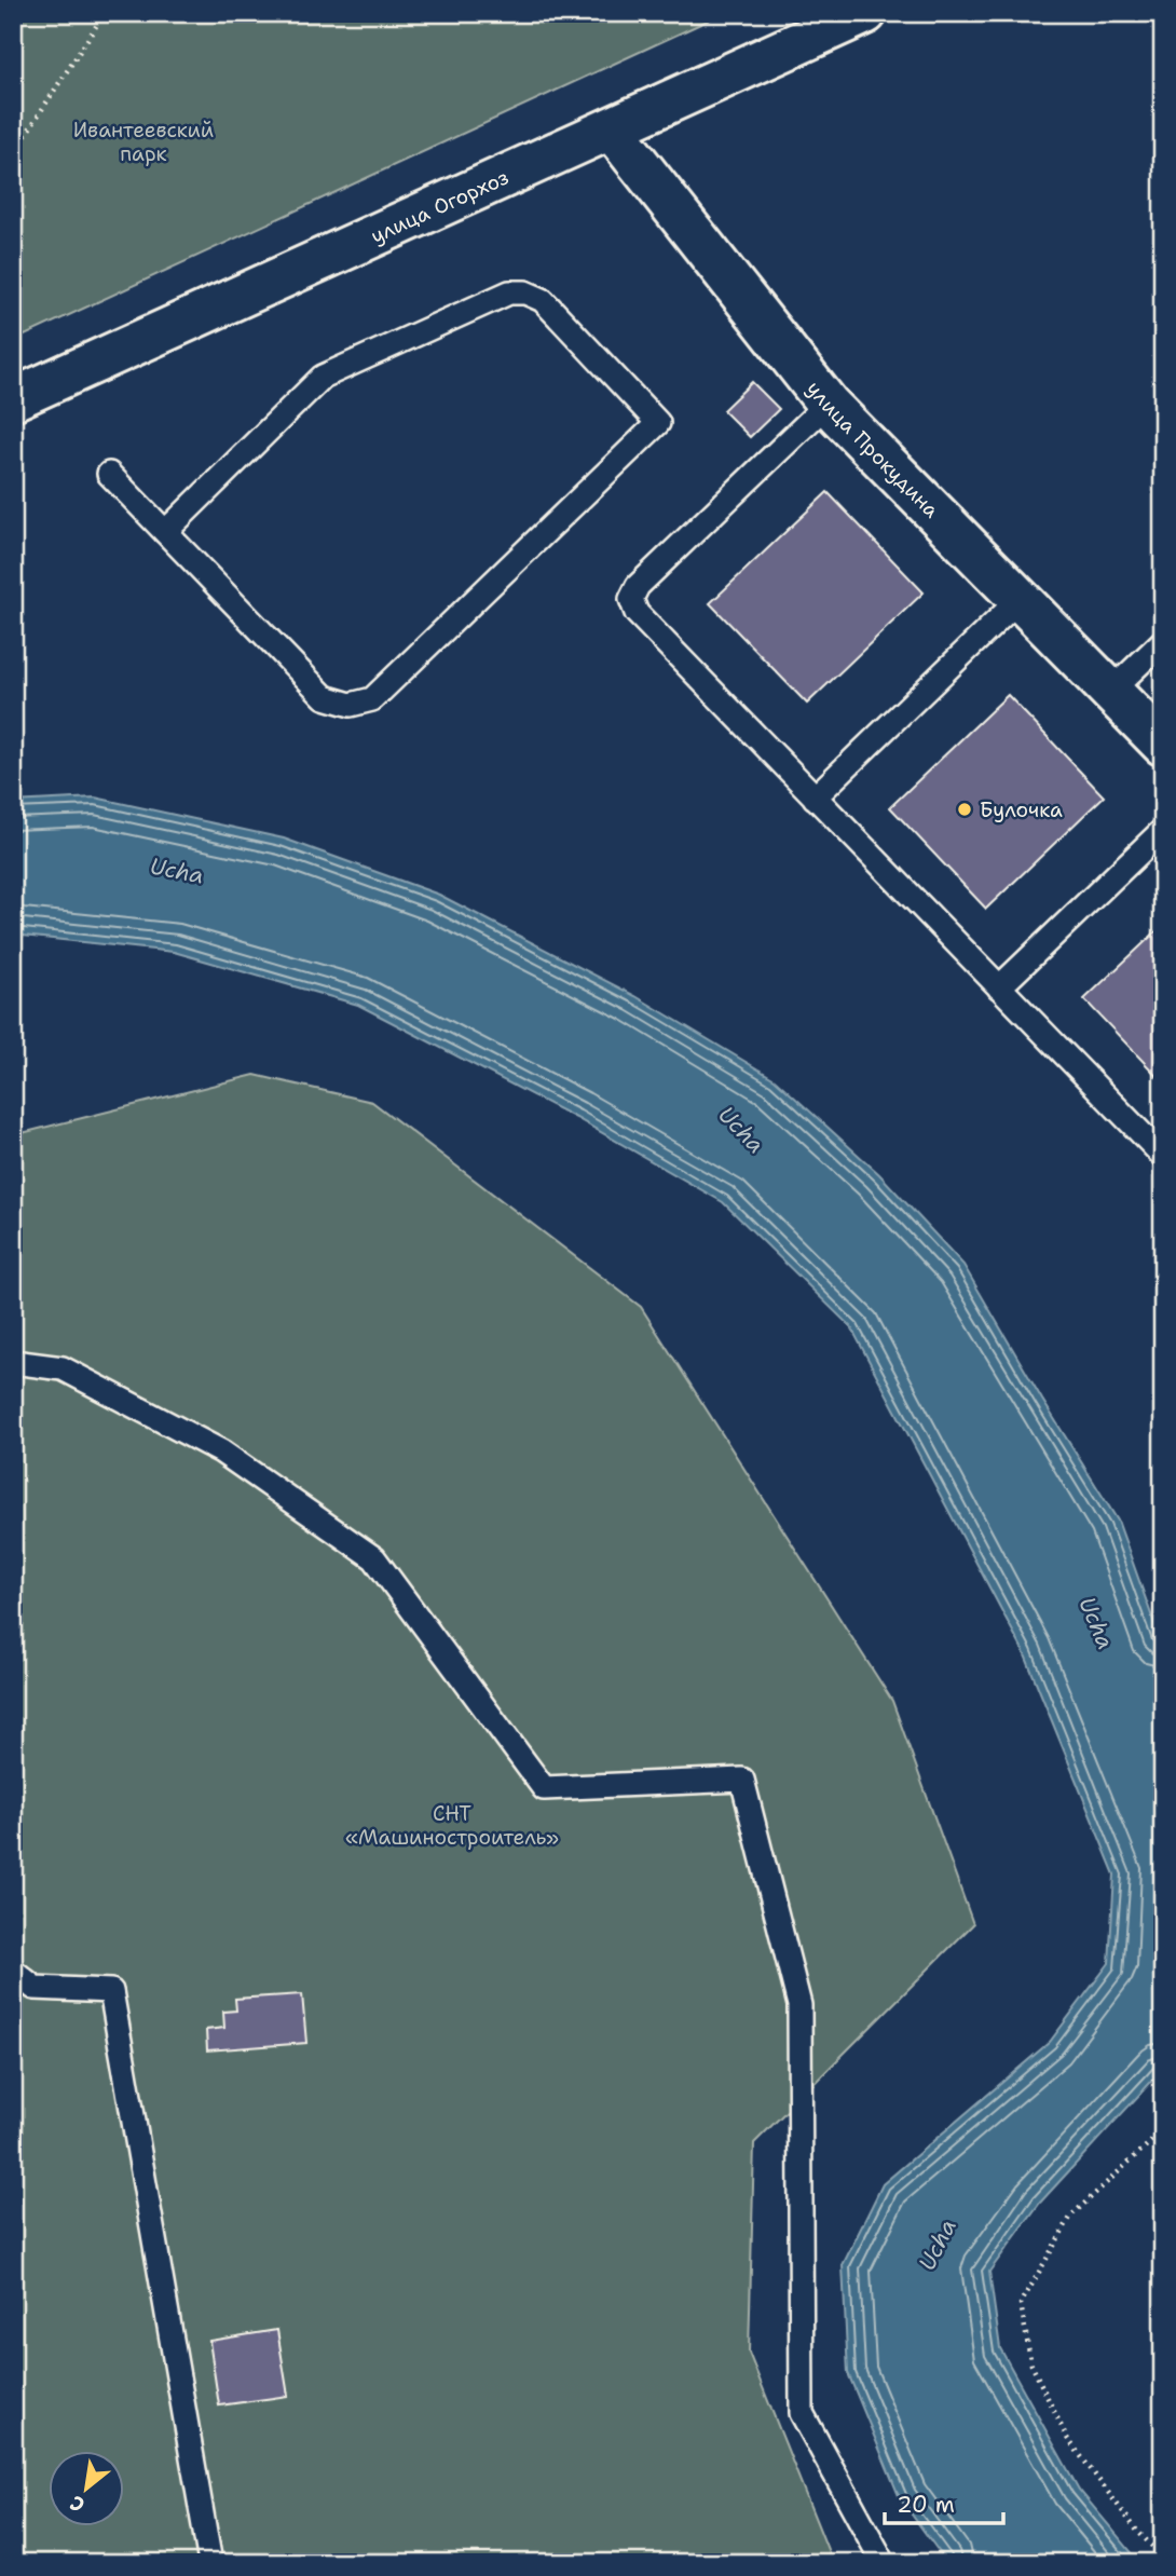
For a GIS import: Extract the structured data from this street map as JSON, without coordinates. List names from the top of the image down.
{
  "streets": {
    "street": ["улица Огорхоз", "улица Прокудина"]
  },
  "crossings": [
    ["улица Огорхоз", "улица Прокудина"]
  ],
  "water": ["Ucha"],
  "parks": ["Ивантеевский парк", "СНТ «Машиностроитель»"],
  "places": ["Булочка"],
  "scale_bar": "20 m",
  "north": "bottom left"
}
